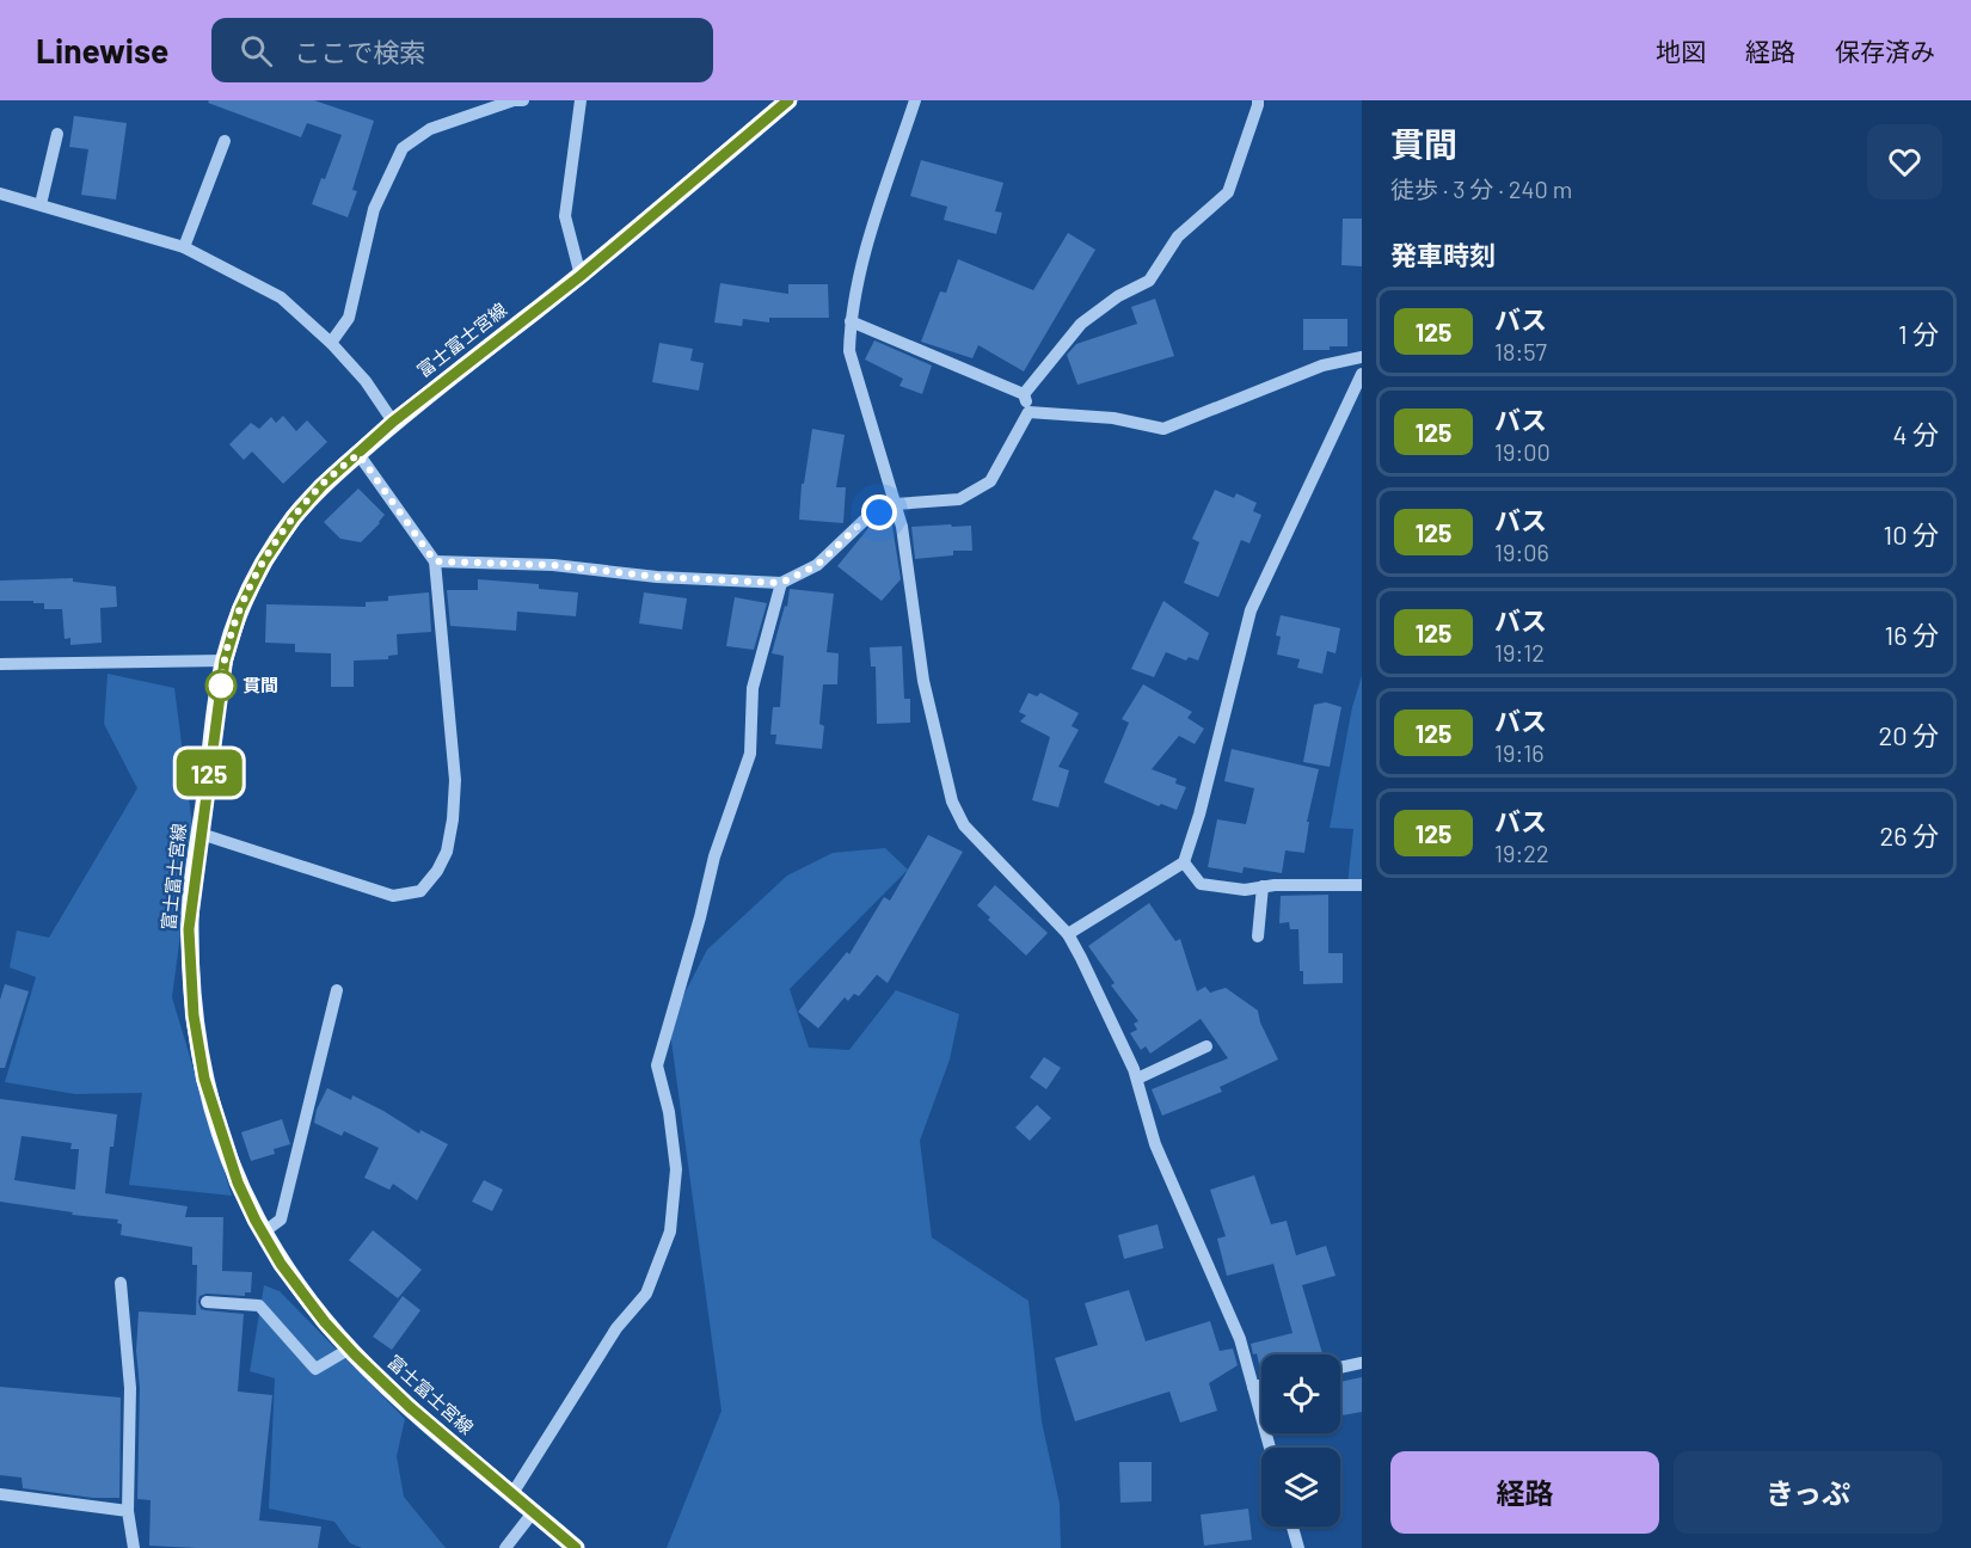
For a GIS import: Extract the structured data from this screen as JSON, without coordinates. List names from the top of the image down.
{
  "streets": {
    "main road": ["富士富士宮線"]
  },
  "places": ["貫間"],
  "lines": ["bus line 125"],
  "page": {
    "header": "Linewise",
    "search": "ここで検索",
    "nav": ["地図", "経路", "保存済み"],
    "on_map": "125",
    "heading": [
      ["貫間", "徒歩 · 3 分 · 240 m"],
      "発車時刻"
    ],
    "list": [
      {
        "mark": "125",
        "name": "バス",
        "note": "18:57",
        "value": "1 分"
      },
      {
        "mark": "125",
        "name": "バス",
        "note": "19:00",
        "value": "4 分"
      },
      {
        "mark": "125",
        "name": "バス",
        "note": "19:06",
        "value": "10 分"
      },
      {
        "mark": "125",
        "name": "バス",
        "note": "19:12",
        "value": "16 分"
      },
      {
        "mark": "125",
        "name": "バス",
        "note": "19:16",
        "value": "20 分"
      },
      {
        "mark": "125",
        "name": "バス",
        "note": "19:22",
        "value": "26 分"
      }
    ],
    "buttons": ["経路", "きっぷ"]
  }
}
